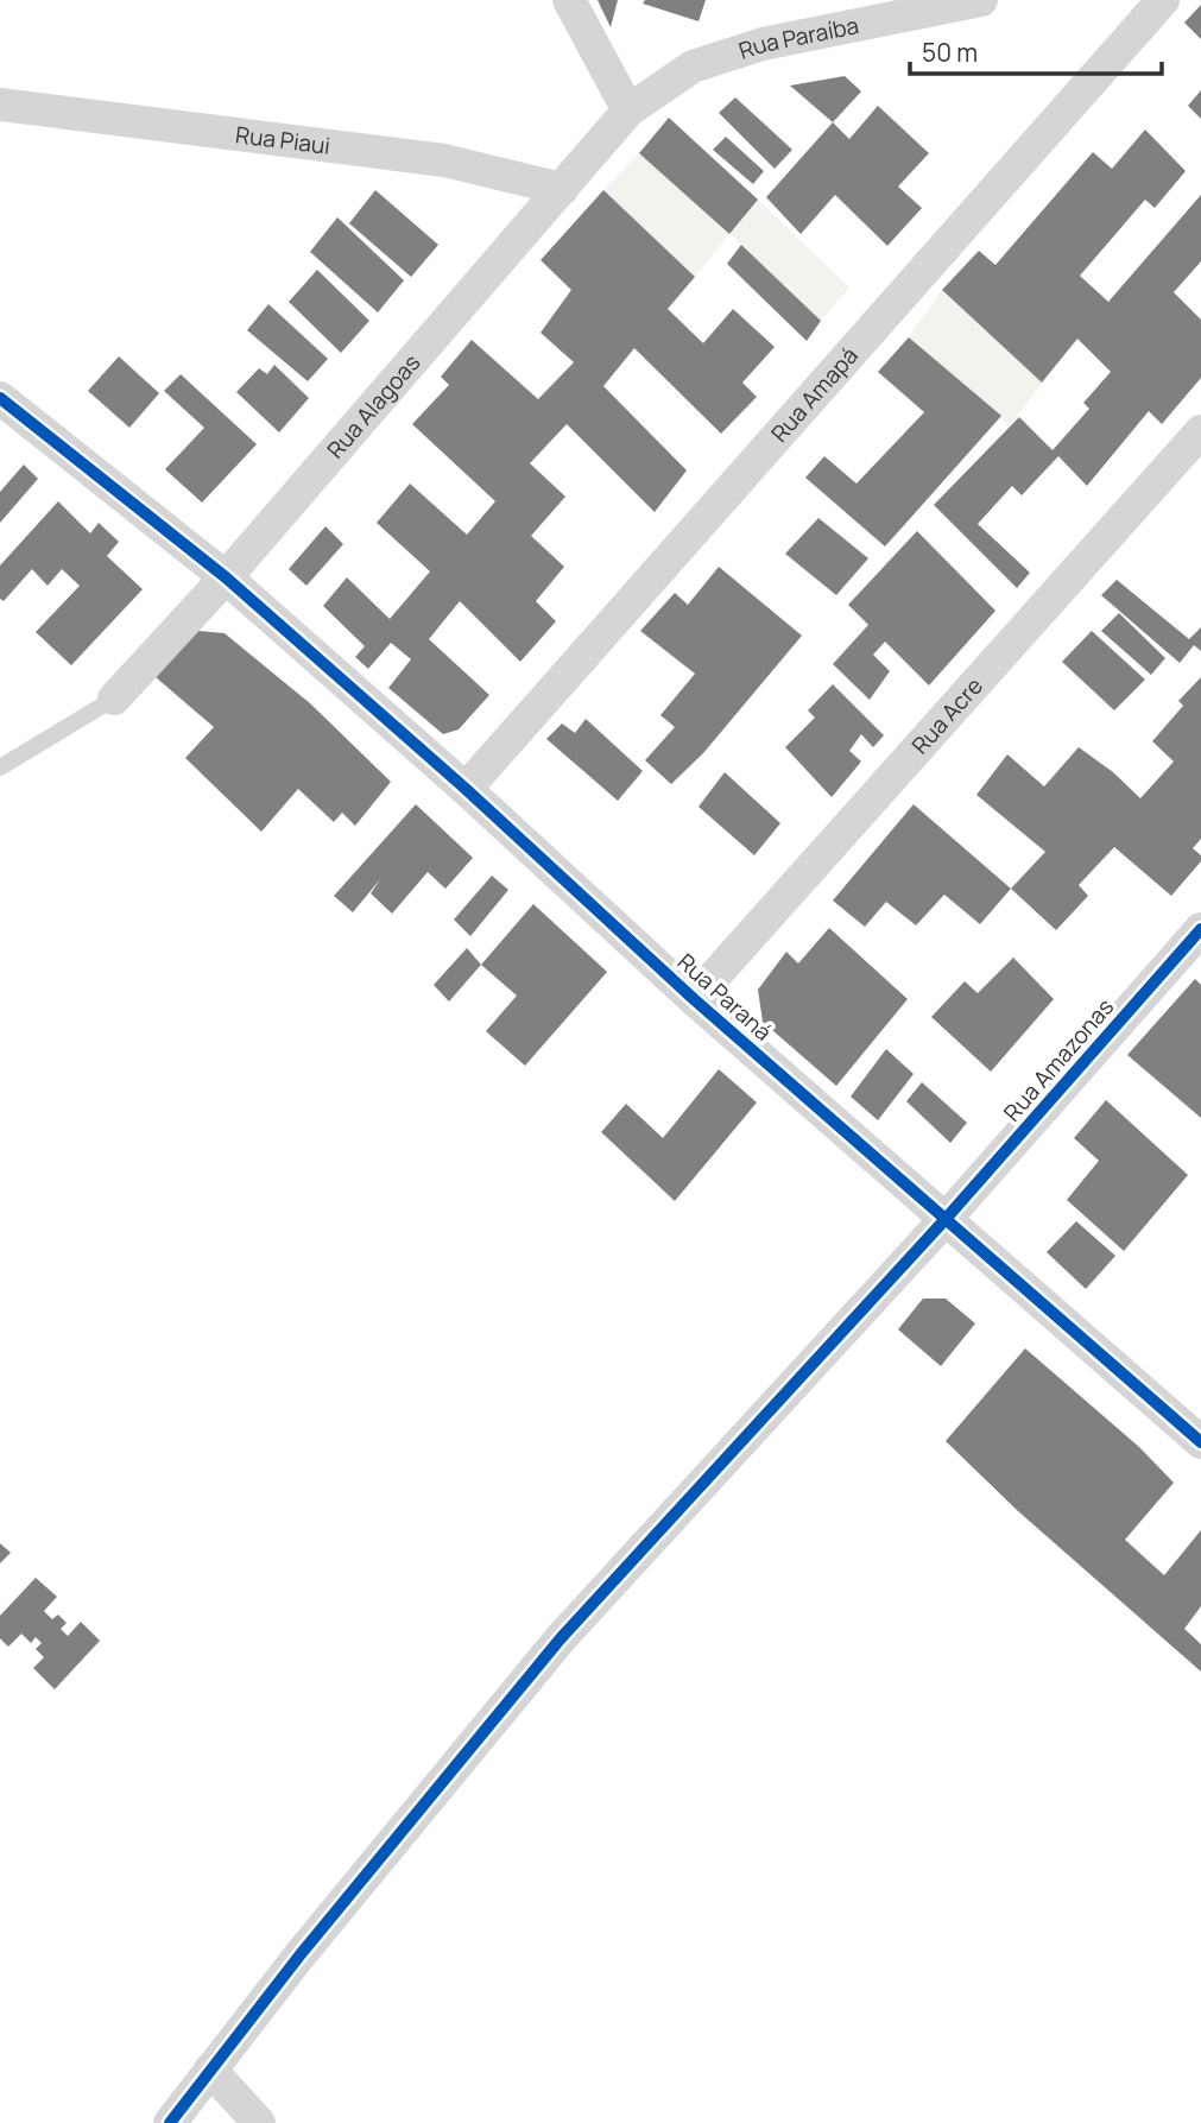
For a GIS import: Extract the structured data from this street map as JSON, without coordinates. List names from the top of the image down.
{
  "streets": {
    "street": [
      "Rua Paraíba",
      "Rua Piaui",
      "Rua Amapá",
      "Rua Alagoas",
      "Rua Acre",
      "Rua Paraná",
      "Rua Amazonas"
    ]
  },
  "crossings": [
    ["Rua Paraíba", "Rua Alagoas"],
    ["Rua Piaui", "Rua Alagoas"],
    ["Rua Amapá", "Rua Paraná"],
    ["Rua Alagoas", "Rua Paraná"],
    ["Rua Acre", "Rua Paraná"],
    ["Rua Paraná", "Rua Amazonas"]
  ],
  "scale_bar": "50 m"
}
